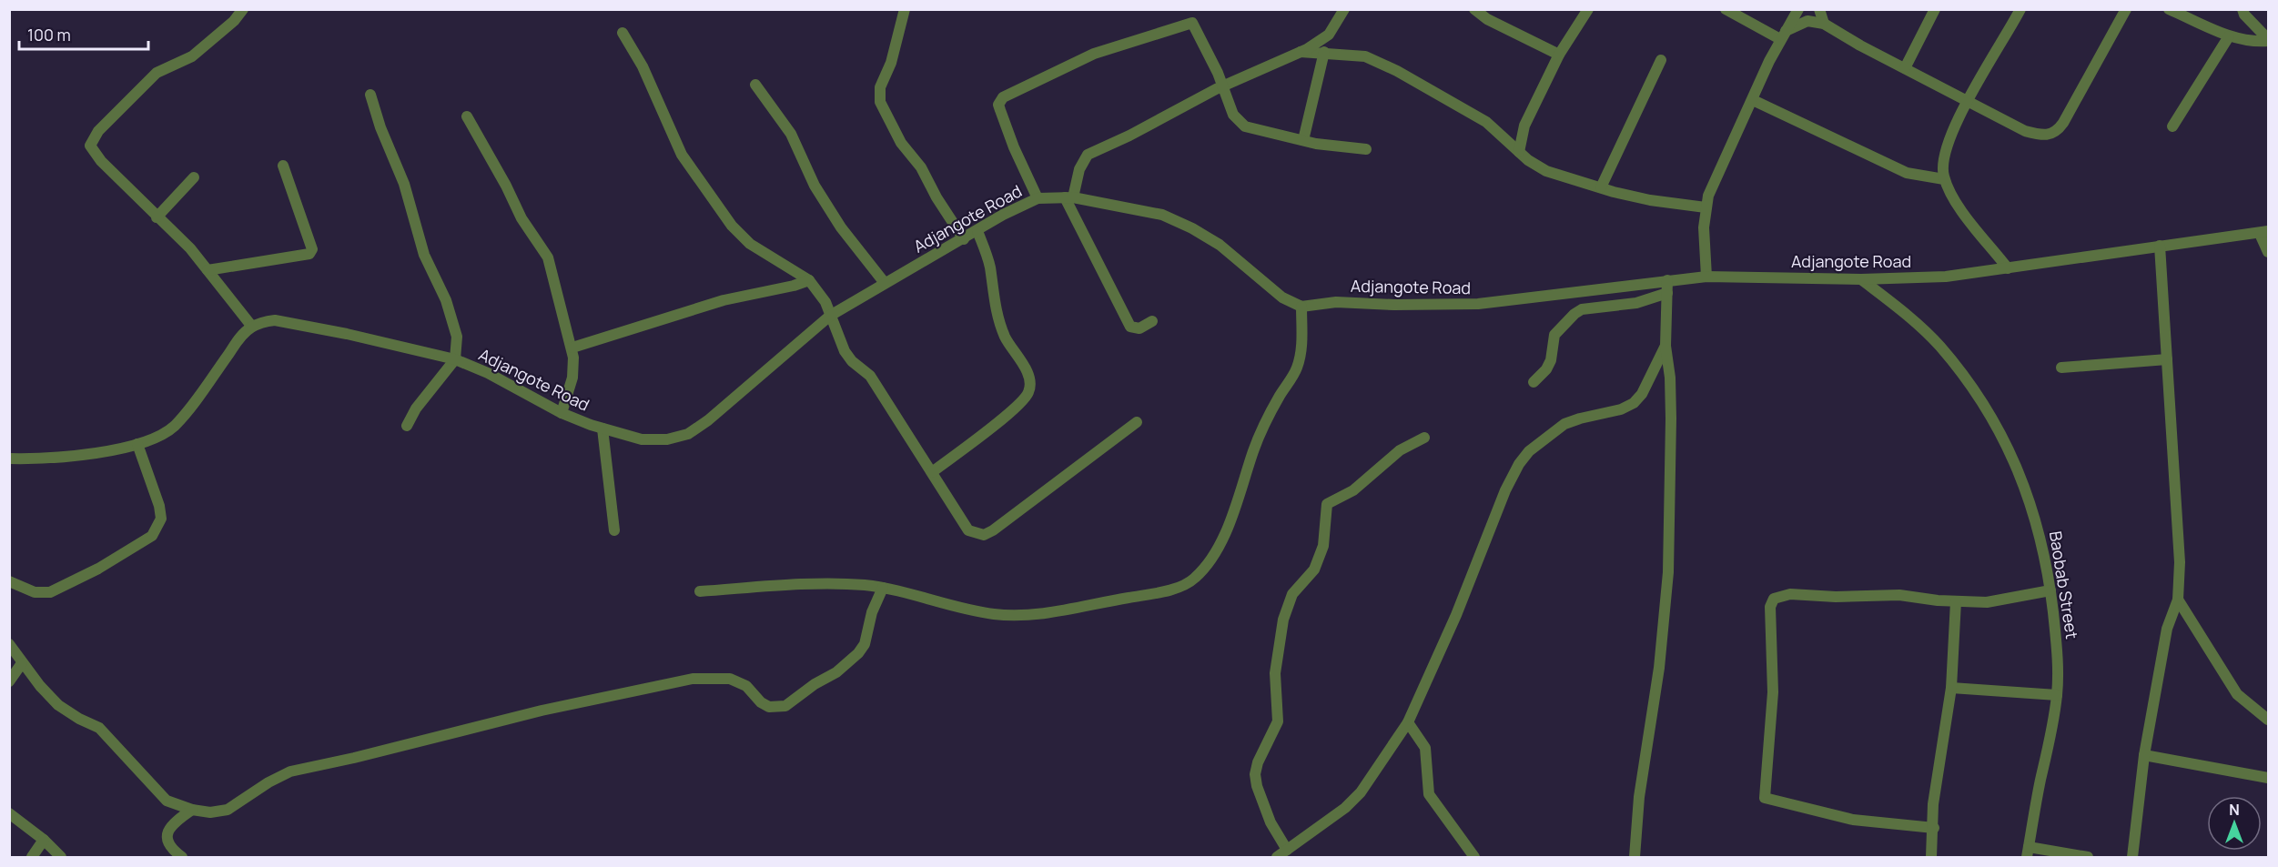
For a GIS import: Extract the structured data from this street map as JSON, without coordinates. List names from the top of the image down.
{
  "streets": {
    "street": ["Adjangote Road", "Baobab Street"]
  },
  "crossings": [
    ["Adjangote Road", "Baobab Street"]
  ],
  "scale_bar": "100 m",
  "north": "top"
}
